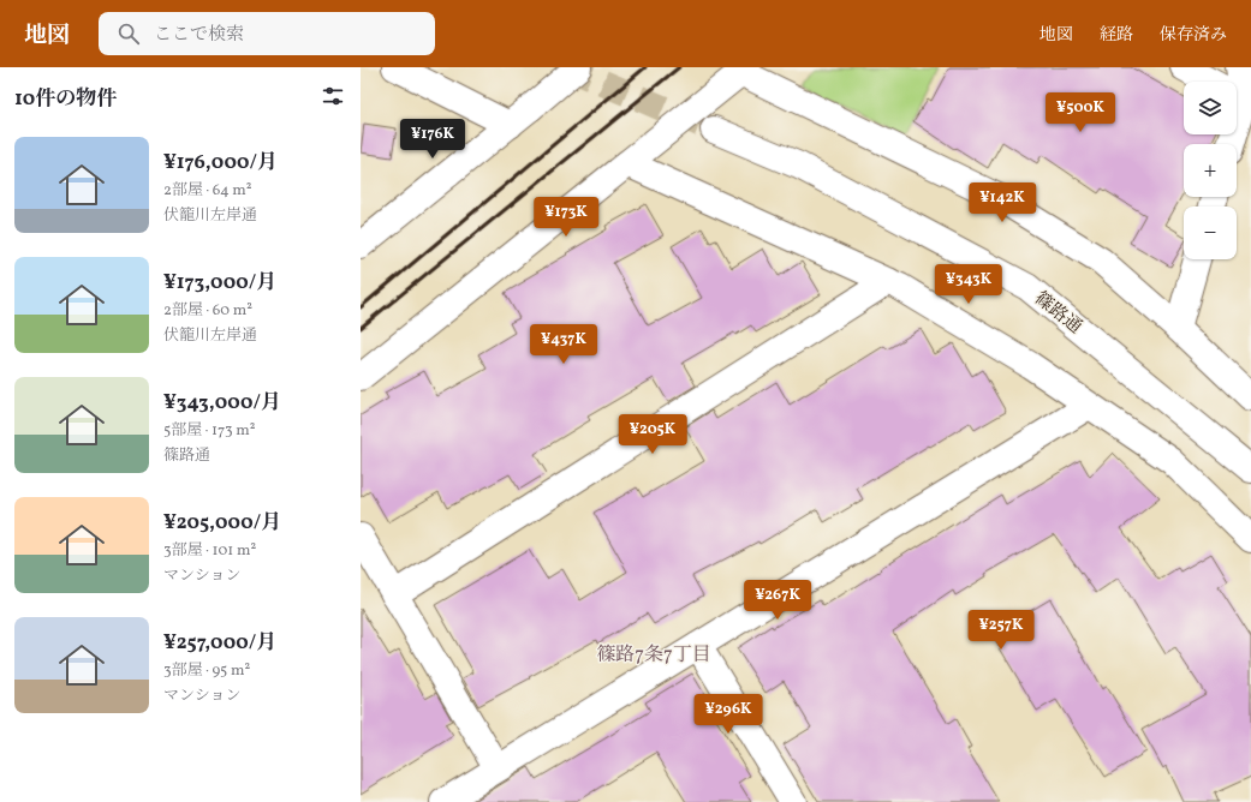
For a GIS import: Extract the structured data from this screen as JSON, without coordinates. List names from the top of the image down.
{
  "streets": {
    "street": ["篠路通"]
  },
  "districts": ["篠路7条7丁目"],
  "page": {
    "header": "地図",
    "search": "ここで検索",
    "nav": ["地図", "経路", "保存済み"],
    "heading": "10件の物件",
    "map_buttons": ["+", "−"],
    "price": [
      "¥500K",
      "¥176K",
      "¥142K",
      "¥173K",
      "¥343K",
      "¥437K",
      "¥205K",
      "¥267K",
      "¥257K",
      "¥296K"
    ],
    "list": [
      {
        "name": "¥176,000/月",
        "note": "2部屋 · 64 m² · 伏籠川左岸通"
      },
      {
        "name": "¥173,000/月",
        "note": "2部屋 · 60 m² · 伏籠川左岸通"
      },
      {
        "name": "¥343,000/月",
        "note": "5部屋 · 173 m² · 篠路通"
      },
      {
        "name": "¥205,000/月",
        "note": "3部屋 · 101 m² · マンション"
      },
      {
        "name": "¥257,000/月",
        "note": "3部屋 · 95 m² · マンション"
      }
    ]
  }
}
